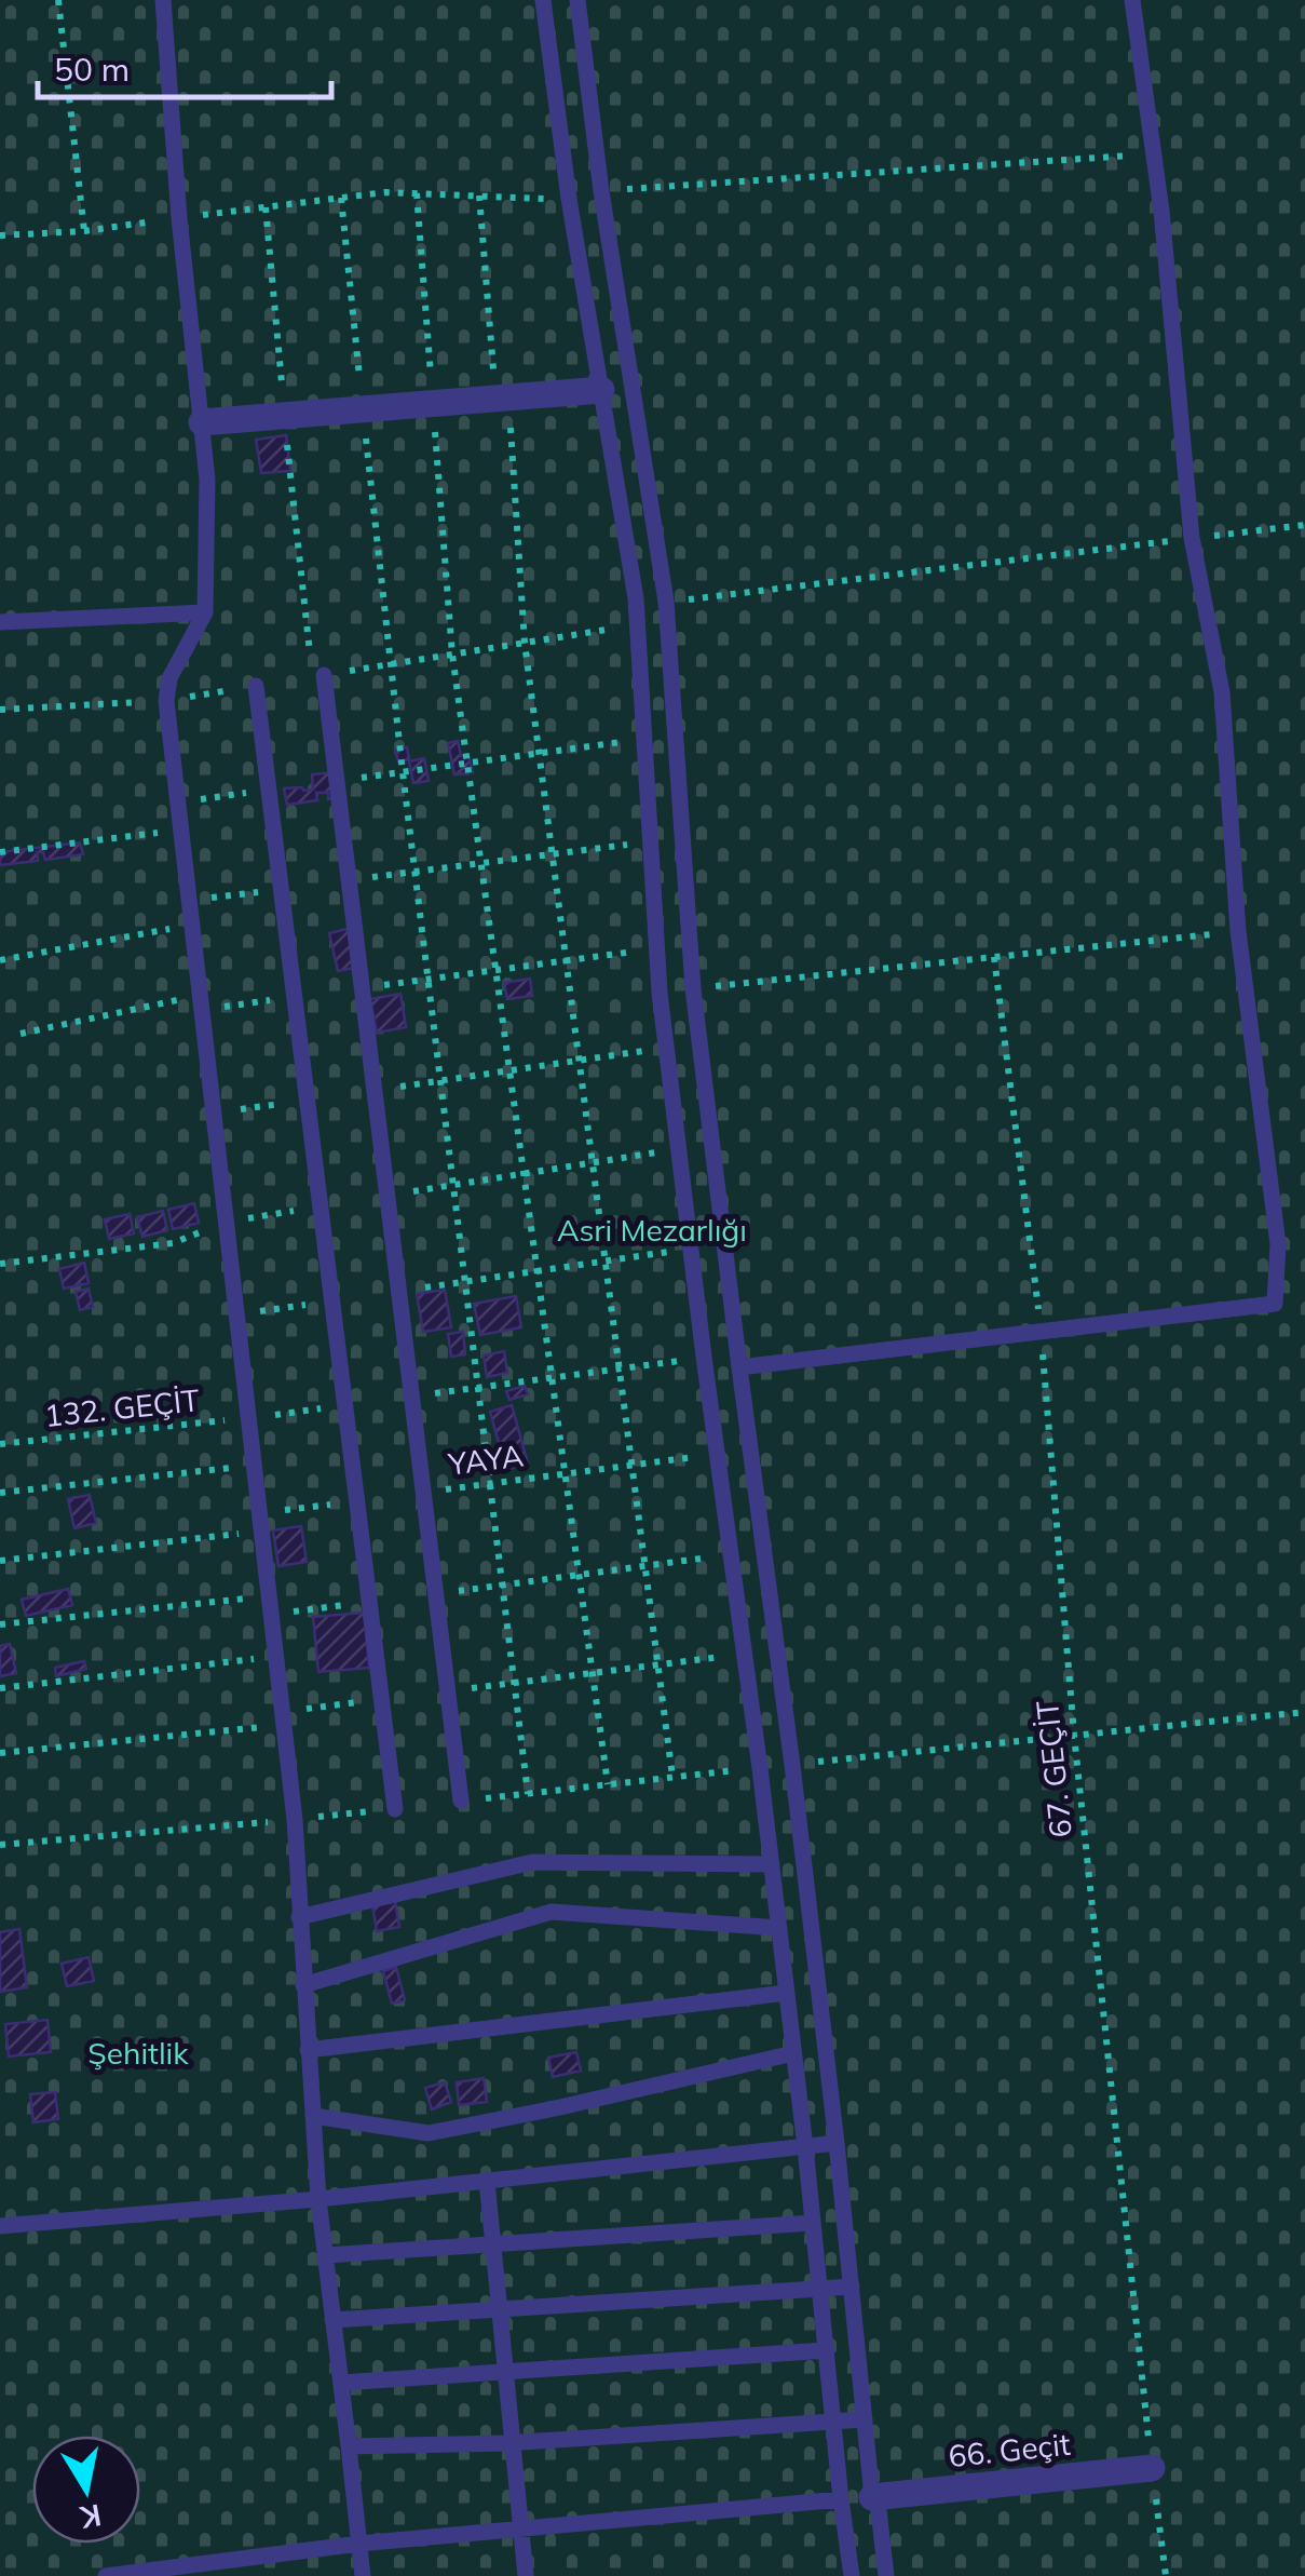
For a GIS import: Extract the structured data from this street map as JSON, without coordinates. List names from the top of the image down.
{
  "streets": {
    "street": ["66. Geçit"],
    "path": ["132. GEÇİT", "YAYA", "67. GEÇİT"]
  },
  "crossings": [
    ["67. GEÇİT", "66. Geçit"]
  ],
  "parks": ["Asri Mezarlığı", "Şehitlik"],
  "scale_bar": "50 m",
  "north": "bottom"
}
